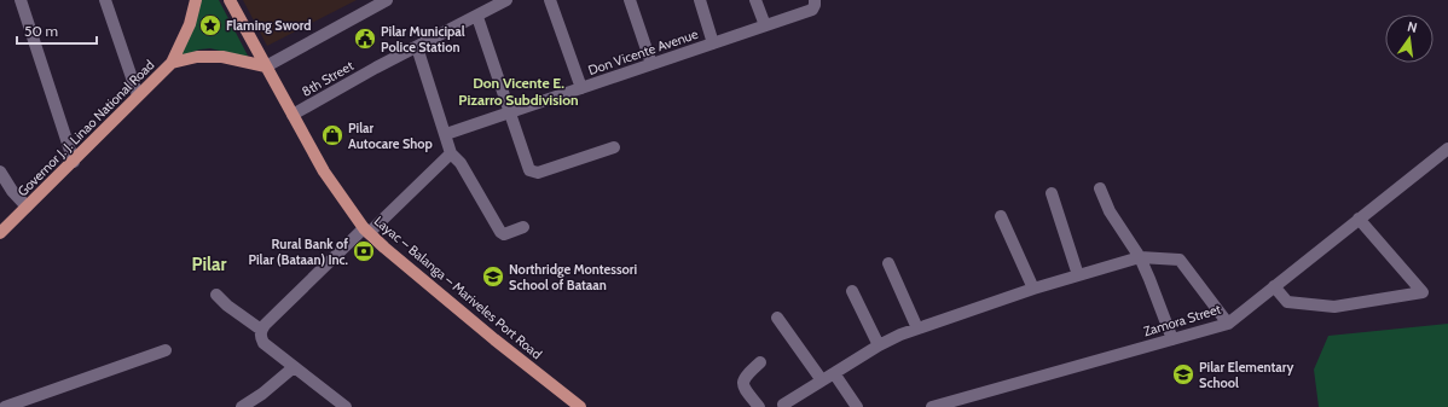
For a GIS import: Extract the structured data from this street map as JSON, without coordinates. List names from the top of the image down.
{
  "streets": {
    "main road": ["Governor J. J. Linao National Road", "Layac – Balanga – Mariveles Port Road"],
    "street": ["Don Vicente Avenue", "8th Street", "Zamora Street"]
  },
  "crossings": [
    ["8th Street", "Layac – Balanga – Mariveles Port Road"],
    ["Governor J. J. Linao National Road", "Layac – Balanga – Mariveles Port Road"]
  ],
  "districts": ["Don Vicente E. Pizarro Subdivision", "Pilar"],
  "places": {
    "place": ["Flaming Sword"],
    "public building": ["Pilar Municipal Police Station"],
    "shop": ["Pilar Autocare Shop"],
    "bank": ["Rural Bank of Pilar (Bataan) Inc."],
    "school or university": ["Northridge Montessori School of Bataan", "Pilar Elementary School"]
  },
  "scale_bar": "50 m",
  "north": "top"
}
